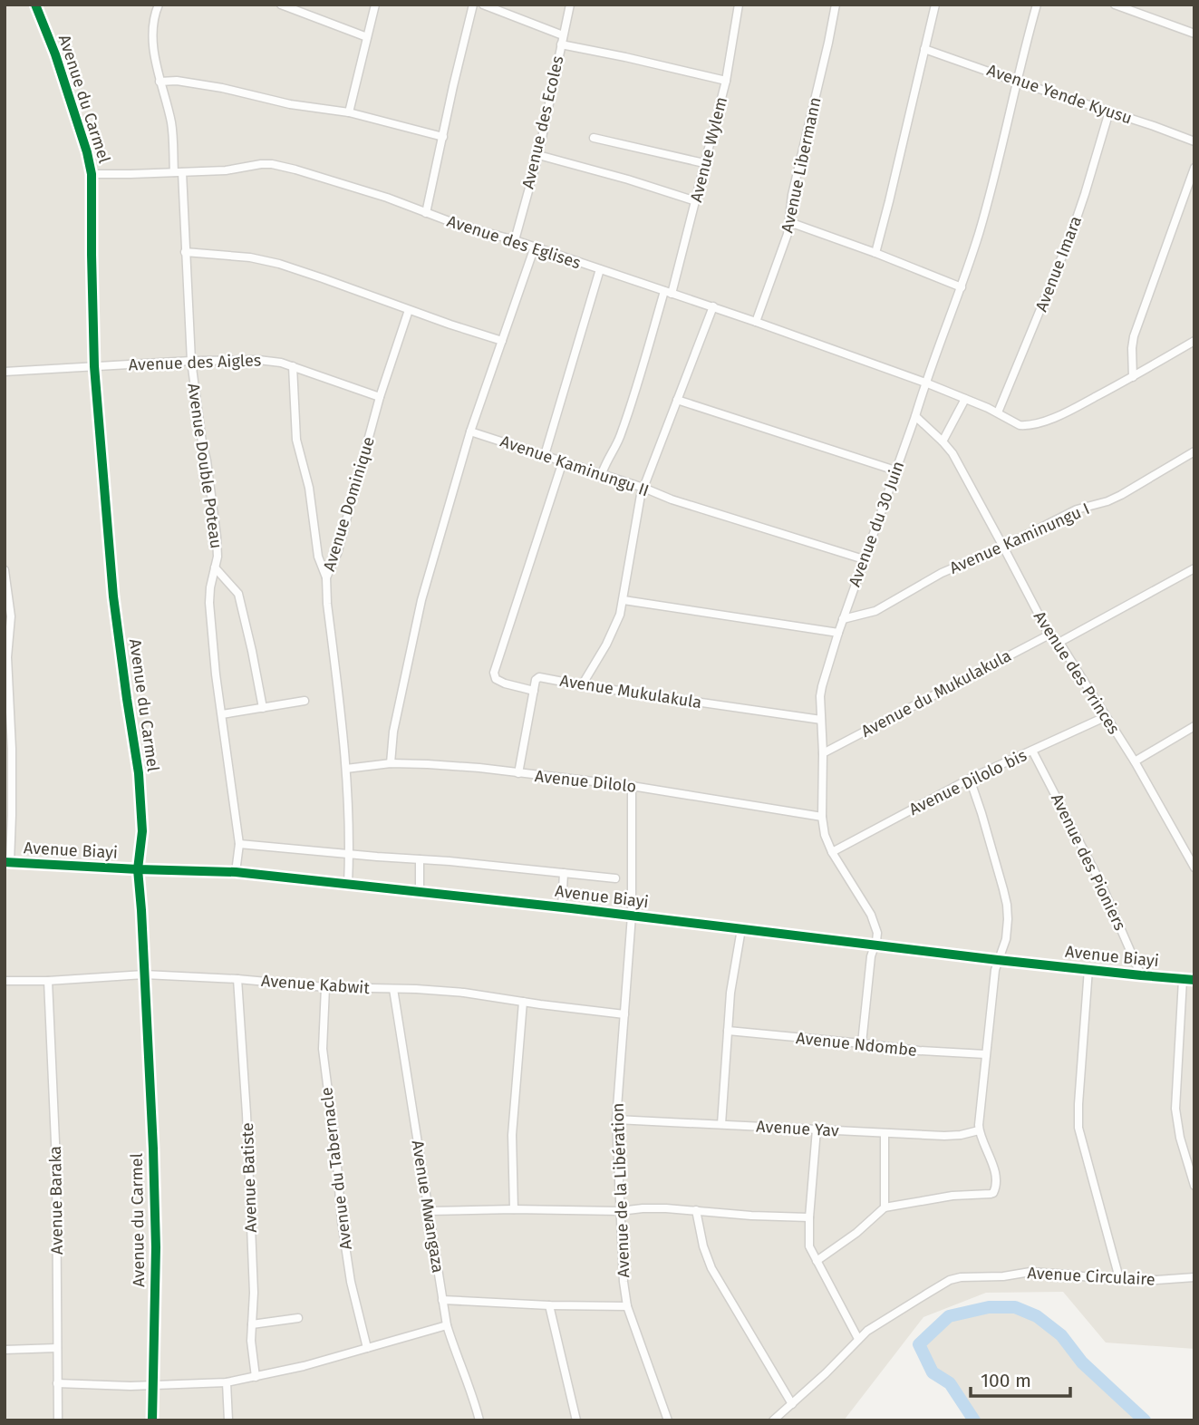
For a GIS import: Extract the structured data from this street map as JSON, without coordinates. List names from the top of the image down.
{
  "streets": {
    "street": [
      "Avenue Yende Kyusu",
      "Avenue du Carmel",
      "Avenue des Ecoles",
      "Avenue Wylem",
      "Avenue Libermann",
      "Avenue des Eglises",
      "Avenue Imara",
      "Avenue des Aigles",
      "Avenue Double Poteau",
      "Avenue Kaminungu II",
      "Avenue Dominique",
      "Avenue du 30 Juin",
      "Avenue Kaminungu I",
      "Avenue des Princes",
      "Avenue Mukulakula",
      "Avenue du Mukulakula",
      "Avenue Dilolo",
      "Avenue Dilolo bis",
      "Avenue Biayi",
      "Avenue des Pioniers",
      "Avenue Kabwit",
      "Avenue Ndombe",
      "Avenue Yav",
      "Avenue du Tabernacle",
      "Avenue Batiste",
      "Avenue de la Libération",
      "Avenue Baraka",
      "Avenue Mwangaza",
      "Avenue Circulaire"
    ]
  },
  "crossings": [
    ["Avenue Yende Kyusu", "Avenue Imara"],
    ["Avenue Yende Kyusu", "Avenue du 30 Juin"],
    ["Avenue du Carmel", "Avenue des Eglises"],
    ["Avenue du Carmel", "Avenue des Aigles"],
    ["Avenue du Carmel", "Avenue Biayi"],
    ["Avenue du Carmel", "Avenue Kabwit"],
    ["Avenue des Ecoles", "Avenue des Eglises"],
    ["Avenue Wylem", "Avenue des Eglises"],
    ["Avenue Wylem", "Avenue Kaminungu II"],
    ["Avenue Libermann", "Avenue des Eglises"],
    ["Avenue des Eglises", "Avenue Imara"],
    ["Avenue des Eglises", "Avenue Double Poteau"],
    ["Avenue des Eglises", "Avenue du 30 Juin"],
    ["Avenue des Aigles", "Avenue Double Poteau"],
    ["Avenue des Aigles", "Avenue Dominique"],
    ["Avenue Double Poteau", "Avenue Biayi"],
    ["Avenue Kaminungu II", "Avenue du 30 Juin"],
    ["Avenue Dominique", "Avenue Dilolo"],
    ["Avenue Dominique", "Avenue Biayi"],
    ["Avenue du 30 Juin", "Avenue Kaminungu I"],
    ["Avenue du 30 Juin", "Avenue des Princes"],
    ["Avenue du 30 Juin", "Avenue Mukulakula"],
    ["Avenue du 30 Juin", "Avenue du Mukulakula"],
    ["Avenue du 30 Juin", "Avenue Dilolo"],
    ["Avenue du 30 Juin", "Avenue Dilolo bis"],
    ["Avenue du 30 Juin", "Avenue Biayi"],
    ["Avenue du 30 Juin", "Avenue Ndombe"],
    ["Avenue Kaminungu I", "Avenue des Princes"],
    ["Avenue des Princes", "Avenue du Mukulakula"],
    ["Avenue des Princes", "Avenue Dilolo bis"],
    ["Avenue Dilolo", "Avenue de la Libération"],
    ["Avenue Dilolo bis", "Avenue des Pioniers"],
    ["Avenue Biayi", "Avenue des Pioniers"],
    ["Avenue Biayi", "Avenue de la Libération"],
    ["Avenue Kabwit", "Avenue du Tabernacle"],
    ["Avenue Kabwit", "Avenue Batiste"],
    ["Avenue Kabwit", "Avenue de la Libération"],
    ["Avenue Kabwit", "Avenue Baraka"],
    ["Avenue Kabwit", "Avenue Mwangaza"],
    ["Avenue Yav", "Avenue de la Libération"]
  ],
  "scale_bar": "100 m"
}
